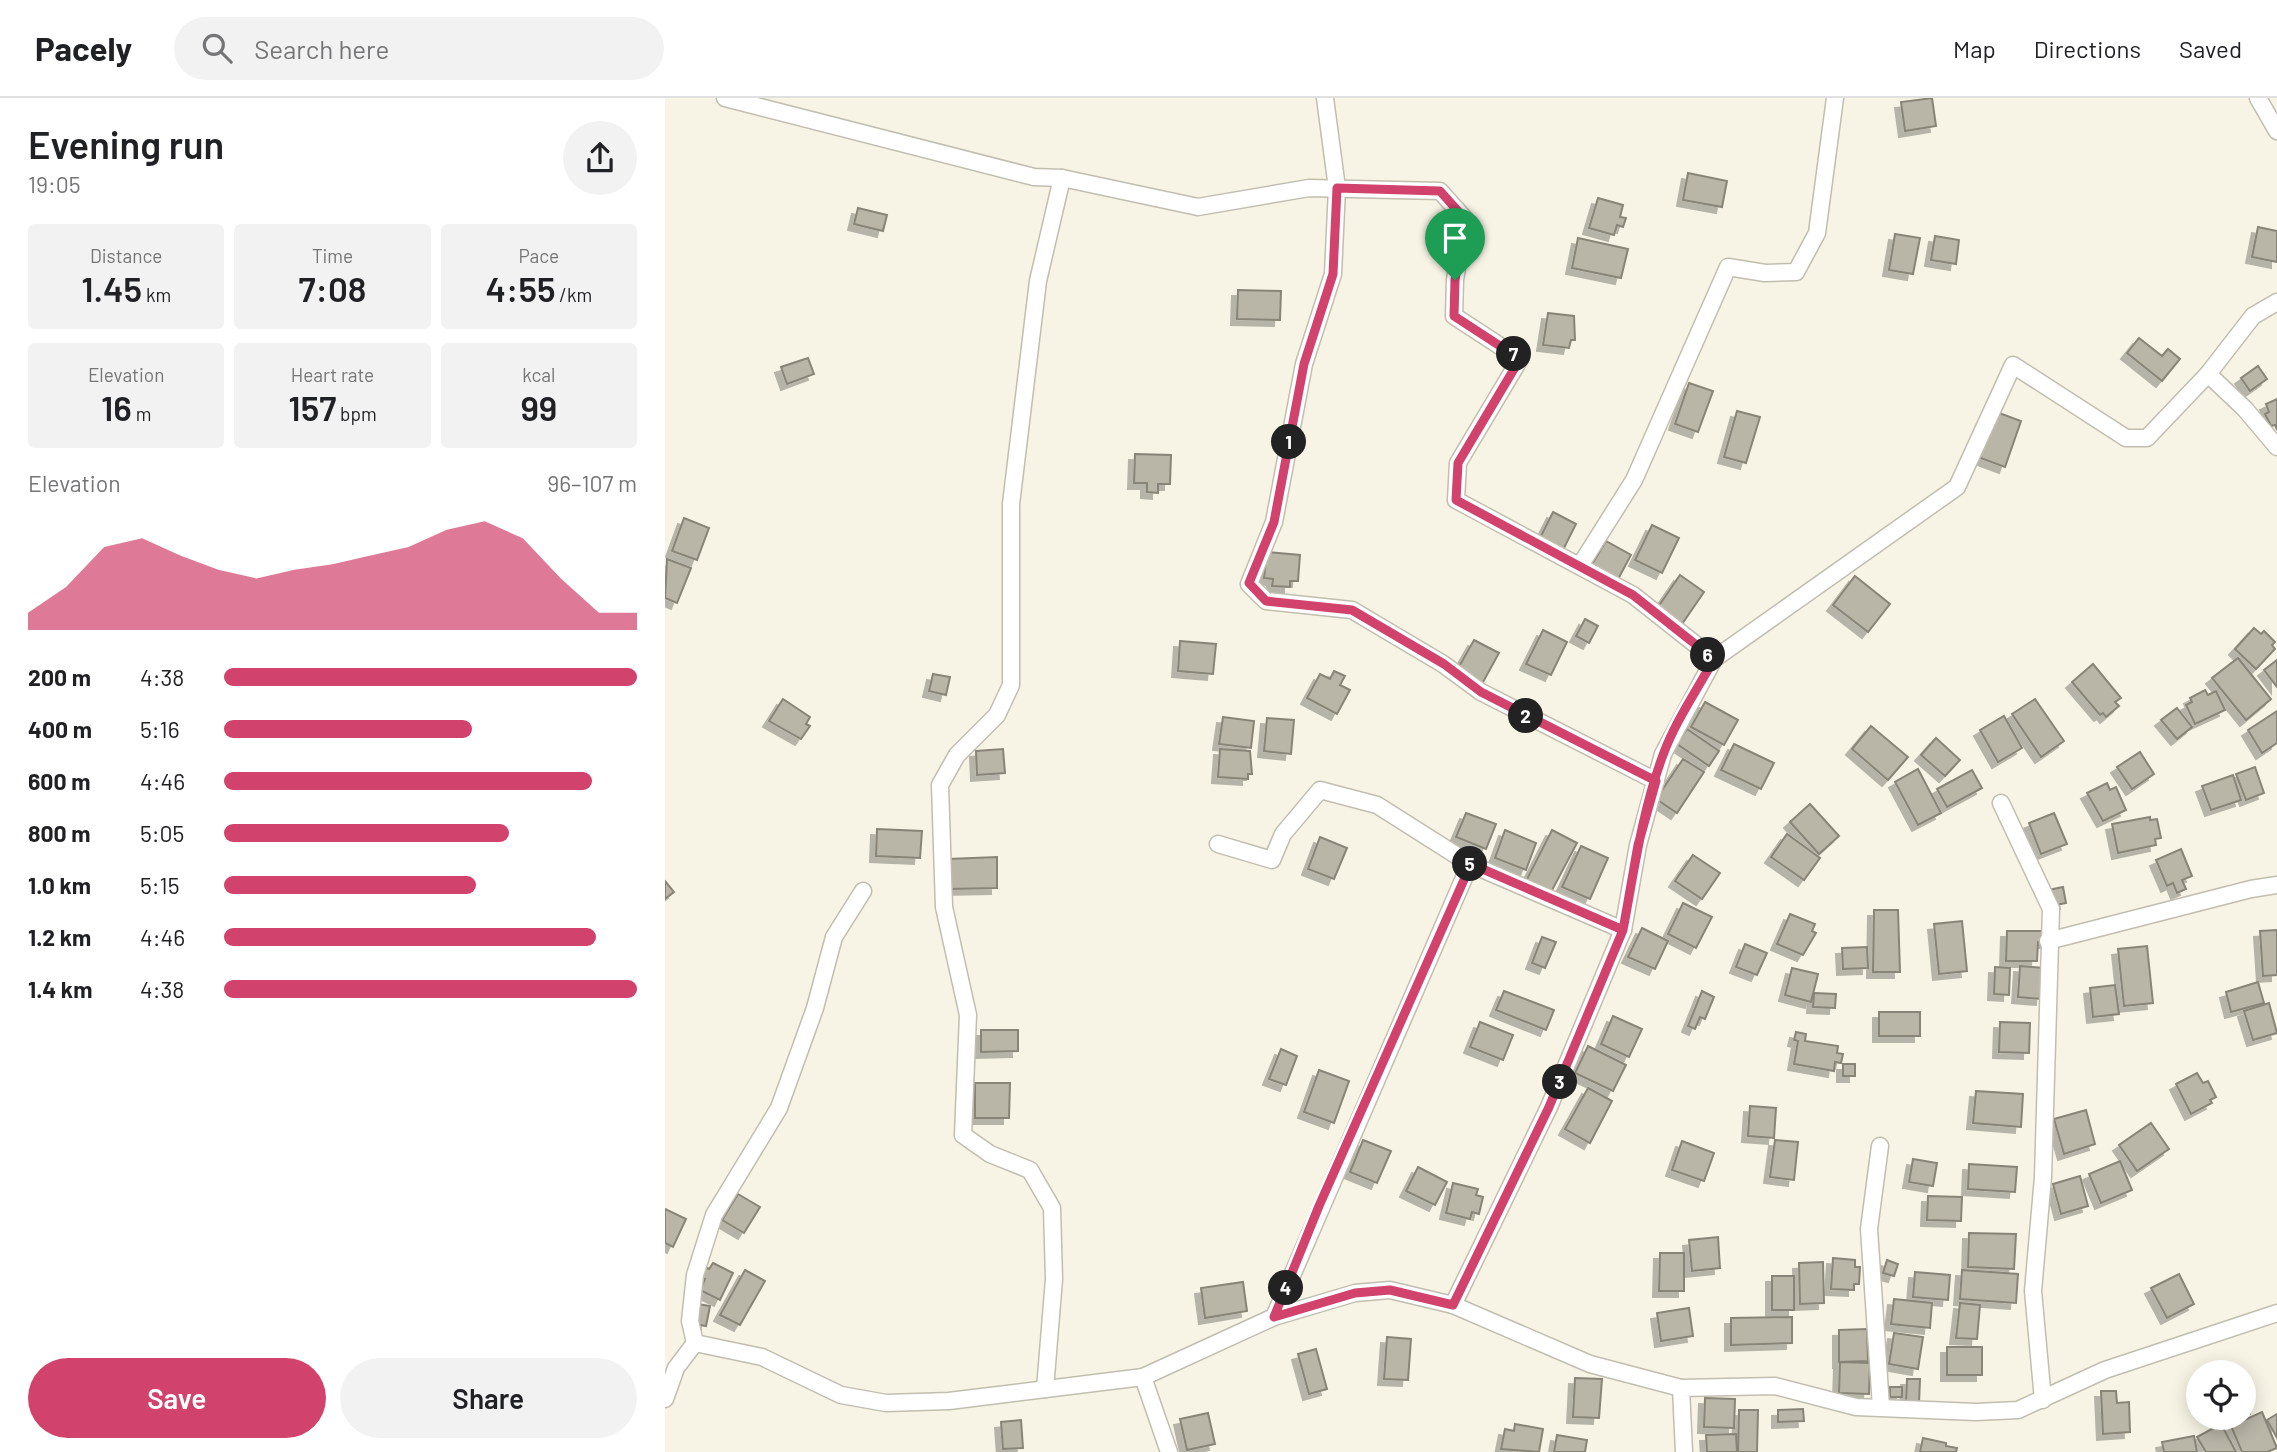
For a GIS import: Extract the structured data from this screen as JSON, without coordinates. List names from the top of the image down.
{
  "page": {
    "header": "Pacely",
    "search": "Search here",
    "nav": ["Map", "Directions", "Saved"],
    "heading": ["Evening run", "19:05"],
    "stats": [
      ["Distance", "1.45 km"],
      ["Time", "7:08"],
      ["Pace", "4:55 /km"],
      ["Elevation", "16 m"],
      ["Heart rate", "157 bpm"],
      ["kcal", "99"]
    ],
    "pins": [
      "7",
      "1",
      "6",
      "2",
      "5",
      "3",
      "4"
    ],
    "chart": ["Elevation", "96–107 m"],
    "list": [
      {
        "name": "200 m",
        "note": "4:38"
      },
      {
        "name": "400 m",
        "note": "5:16"
      },
      {
        "name": "600 m",
        "note": "4:46"
      },
      {
        "name": "800 m",
        "note": "5:05"
      },
      {
        "name": "1.0 km",
        "note": "5:15"
      },
      {
        "name": "1.2 km",
        "note": "4:46"
      },
      {
        "name": "1.4 km",
        "note": "4:38"
      }
    ],
    "buttons": ["Save", "Share"]
  }
}
